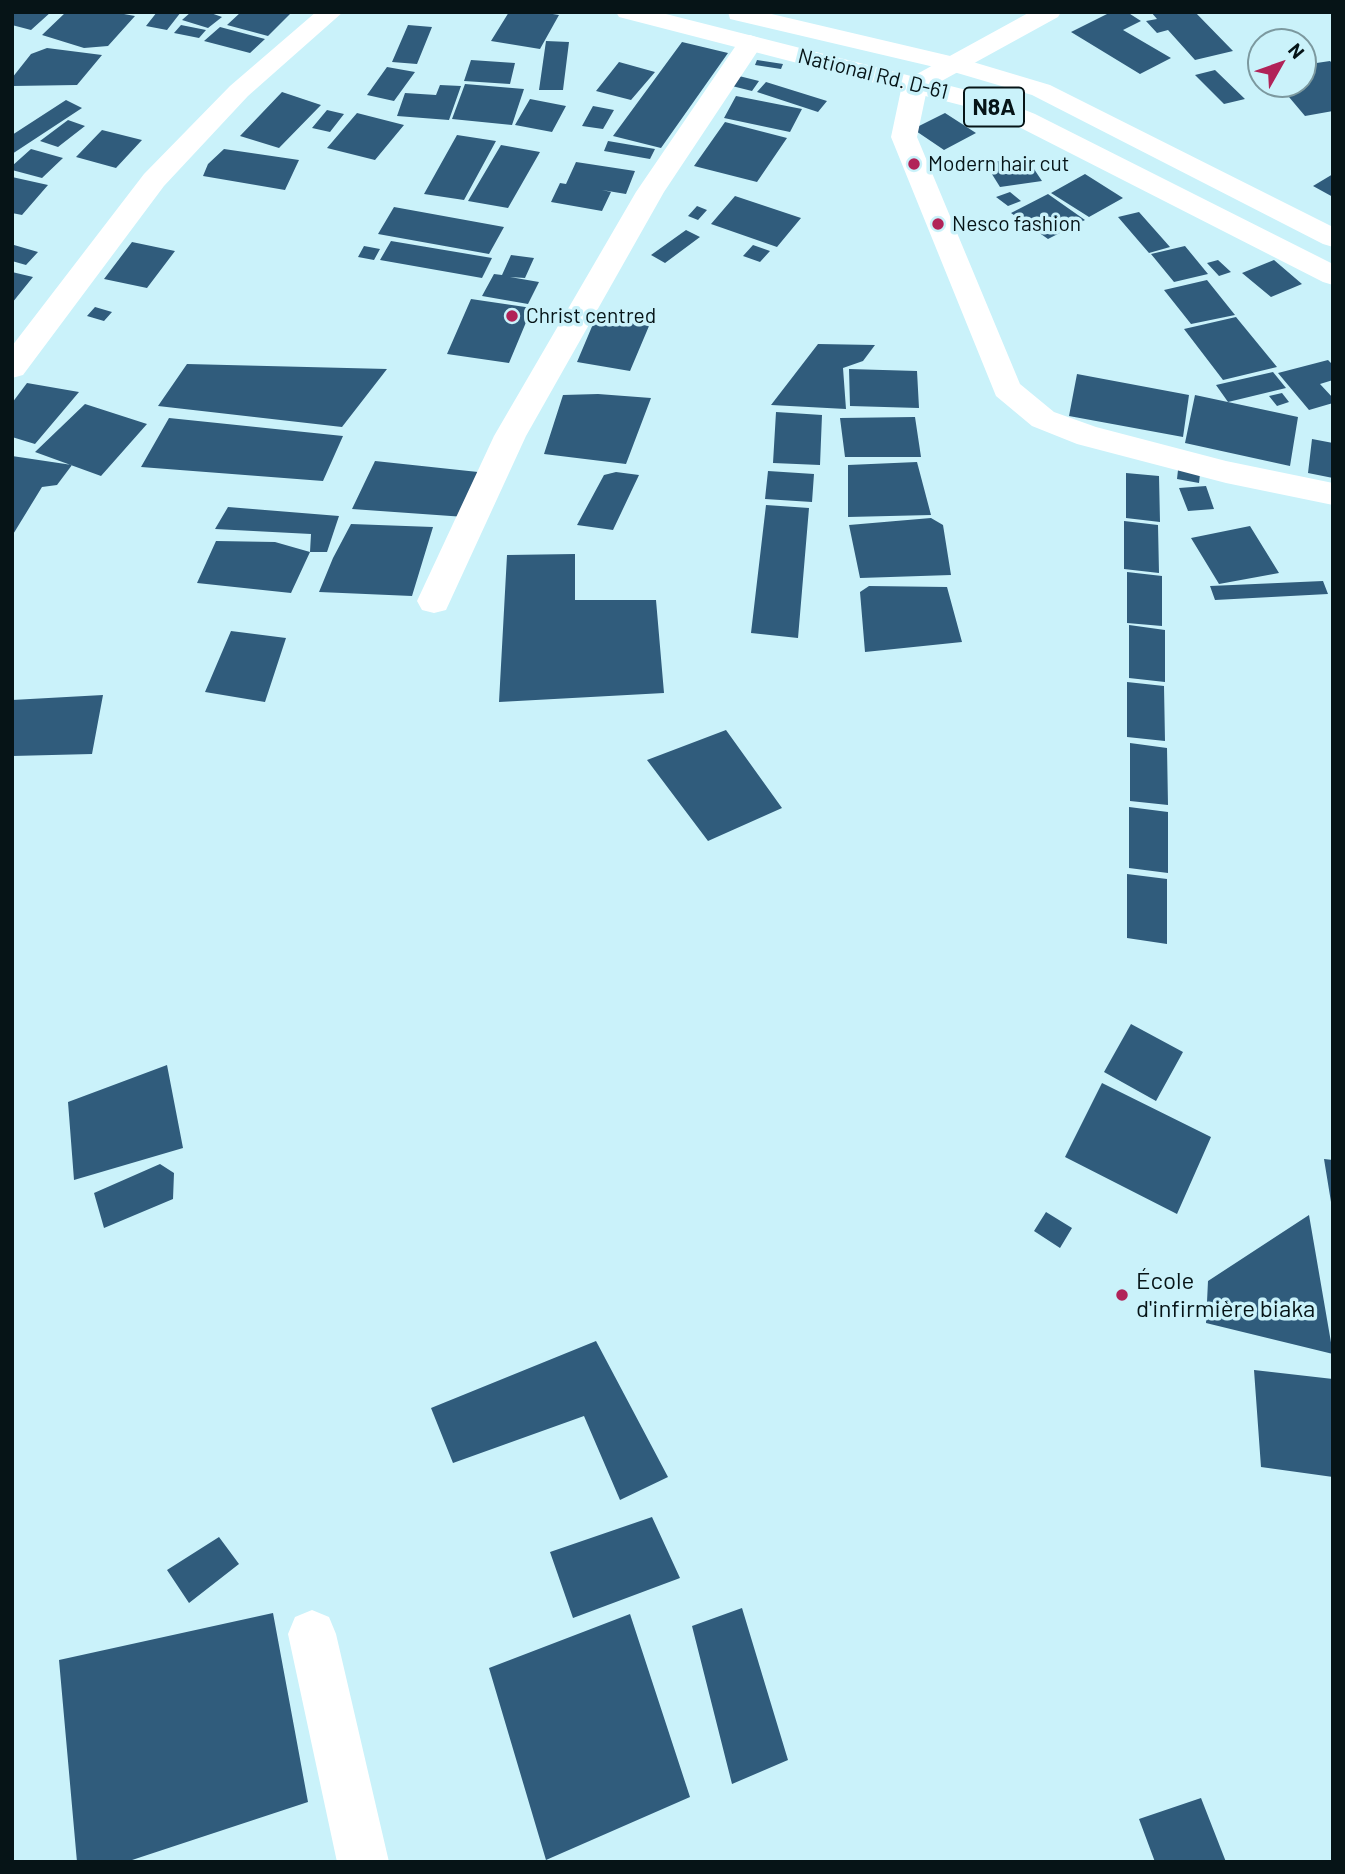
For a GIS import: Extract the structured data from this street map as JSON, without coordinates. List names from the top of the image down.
{
  "streets": {
    "main road": ["National Rd. D-61", "N8A"]
  },
  "places": [
    "Modern hair cut",
    "Nesco fashion",
    "Christ centred",
    "École d'infirmière biaka"
  ],
  "north": "top right"
}
